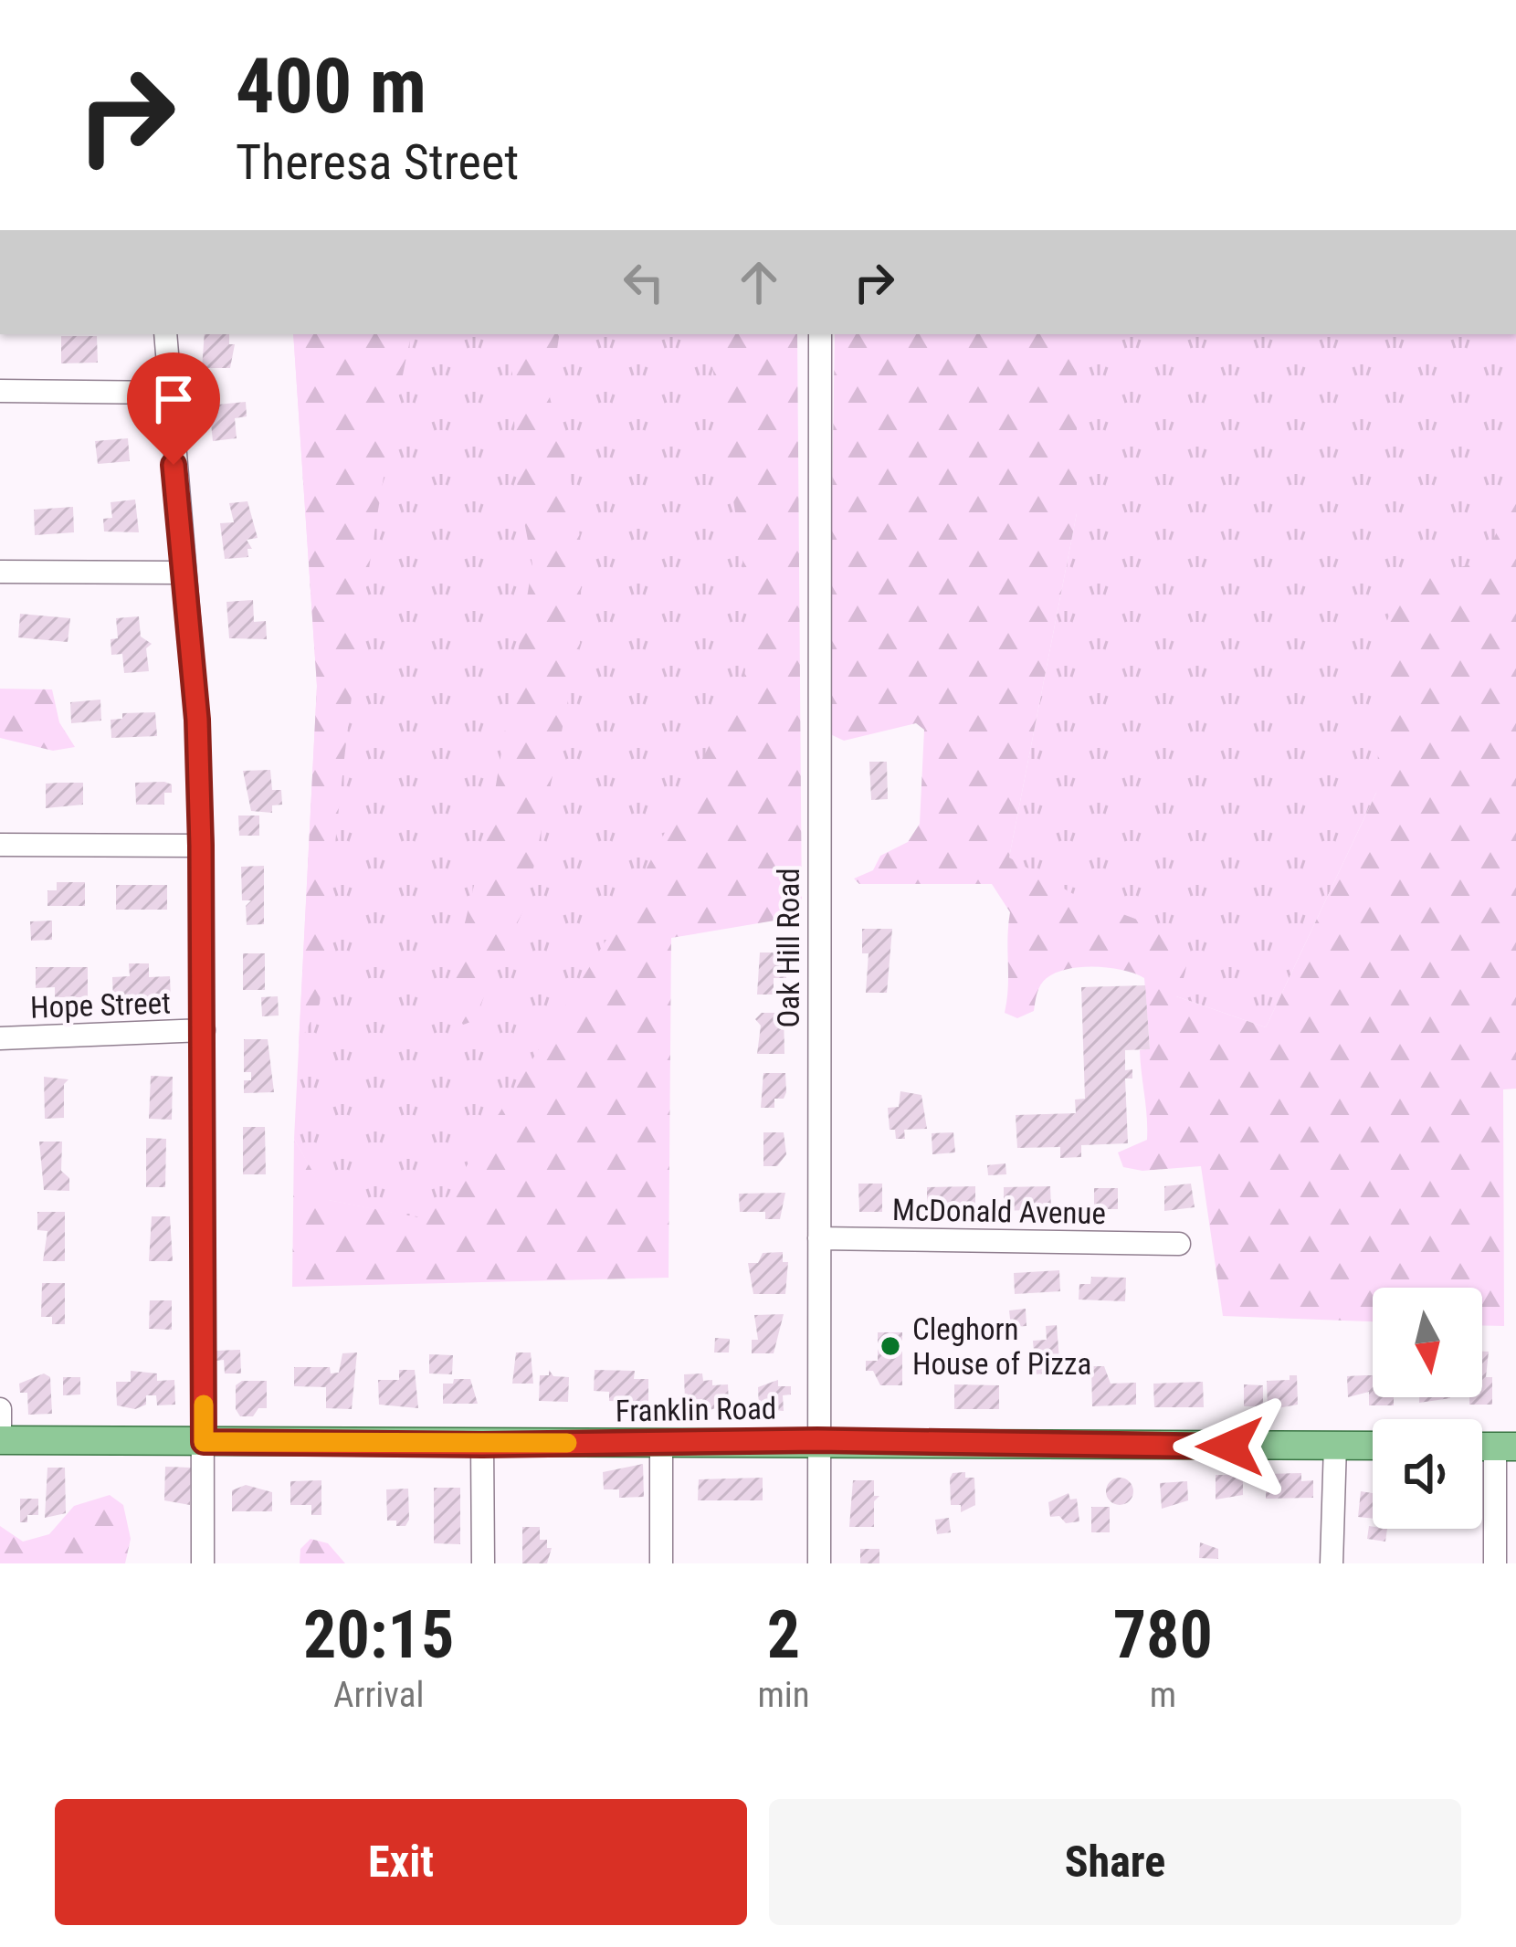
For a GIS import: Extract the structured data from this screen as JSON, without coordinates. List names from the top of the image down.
{
  "streets": {
    "main road": ["Franklin Road"],
    "street": ["Oak Hill Road", "Hope Street", "McDonald Avenue"]
  },
  "crossings": [
    ["Oak Hill Road", "McDonald Avenue"],
    ["Oak Hill Road", "Franklin Road"]
  ],
  "places": ["Cleghorn House of Pizza"],
  "north": "bottom",
  "page": {
    "turn": ["400 m", "Theresa Street"],
    "eta": [
      "20:15",
      "Arrival",
      "2",
      "min",
      "780",
      "m"
    ],
    "buttons": ["Exit", "Share"]
  }
}
